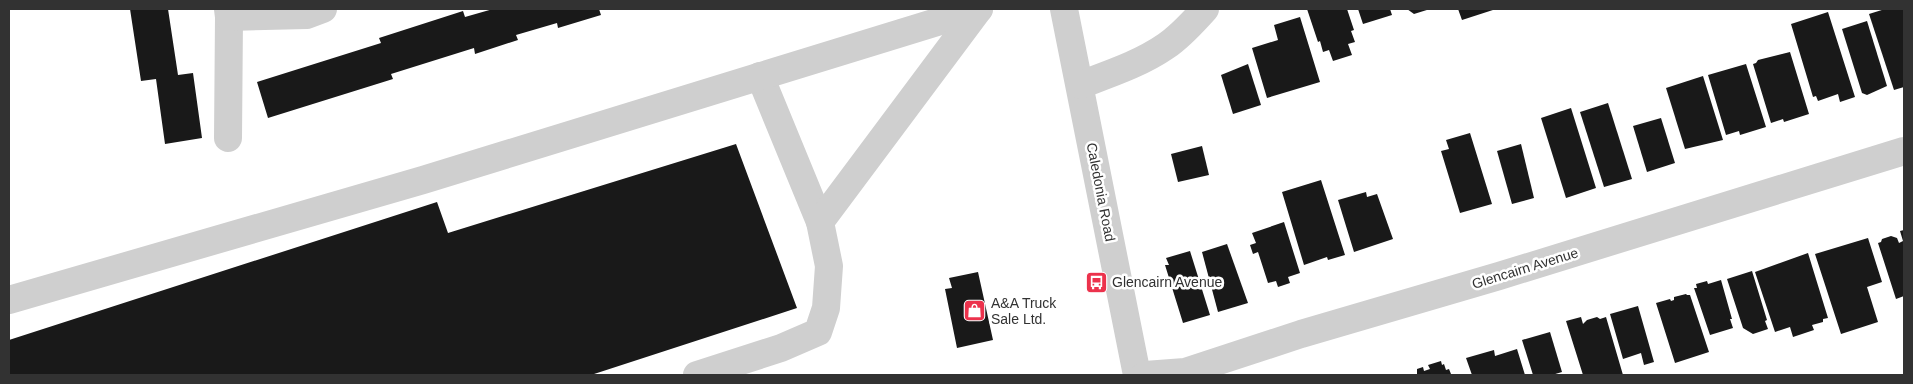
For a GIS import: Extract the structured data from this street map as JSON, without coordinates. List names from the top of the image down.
{
  "streets": {
    "street": ["Caledonia Road", "Glencairn Avenue"]
  },
  "places": {
    "bus stop": ["Glencairn Avenue"],
    "shop": ["A&A Truck Sale Ltd."]
  }
}
